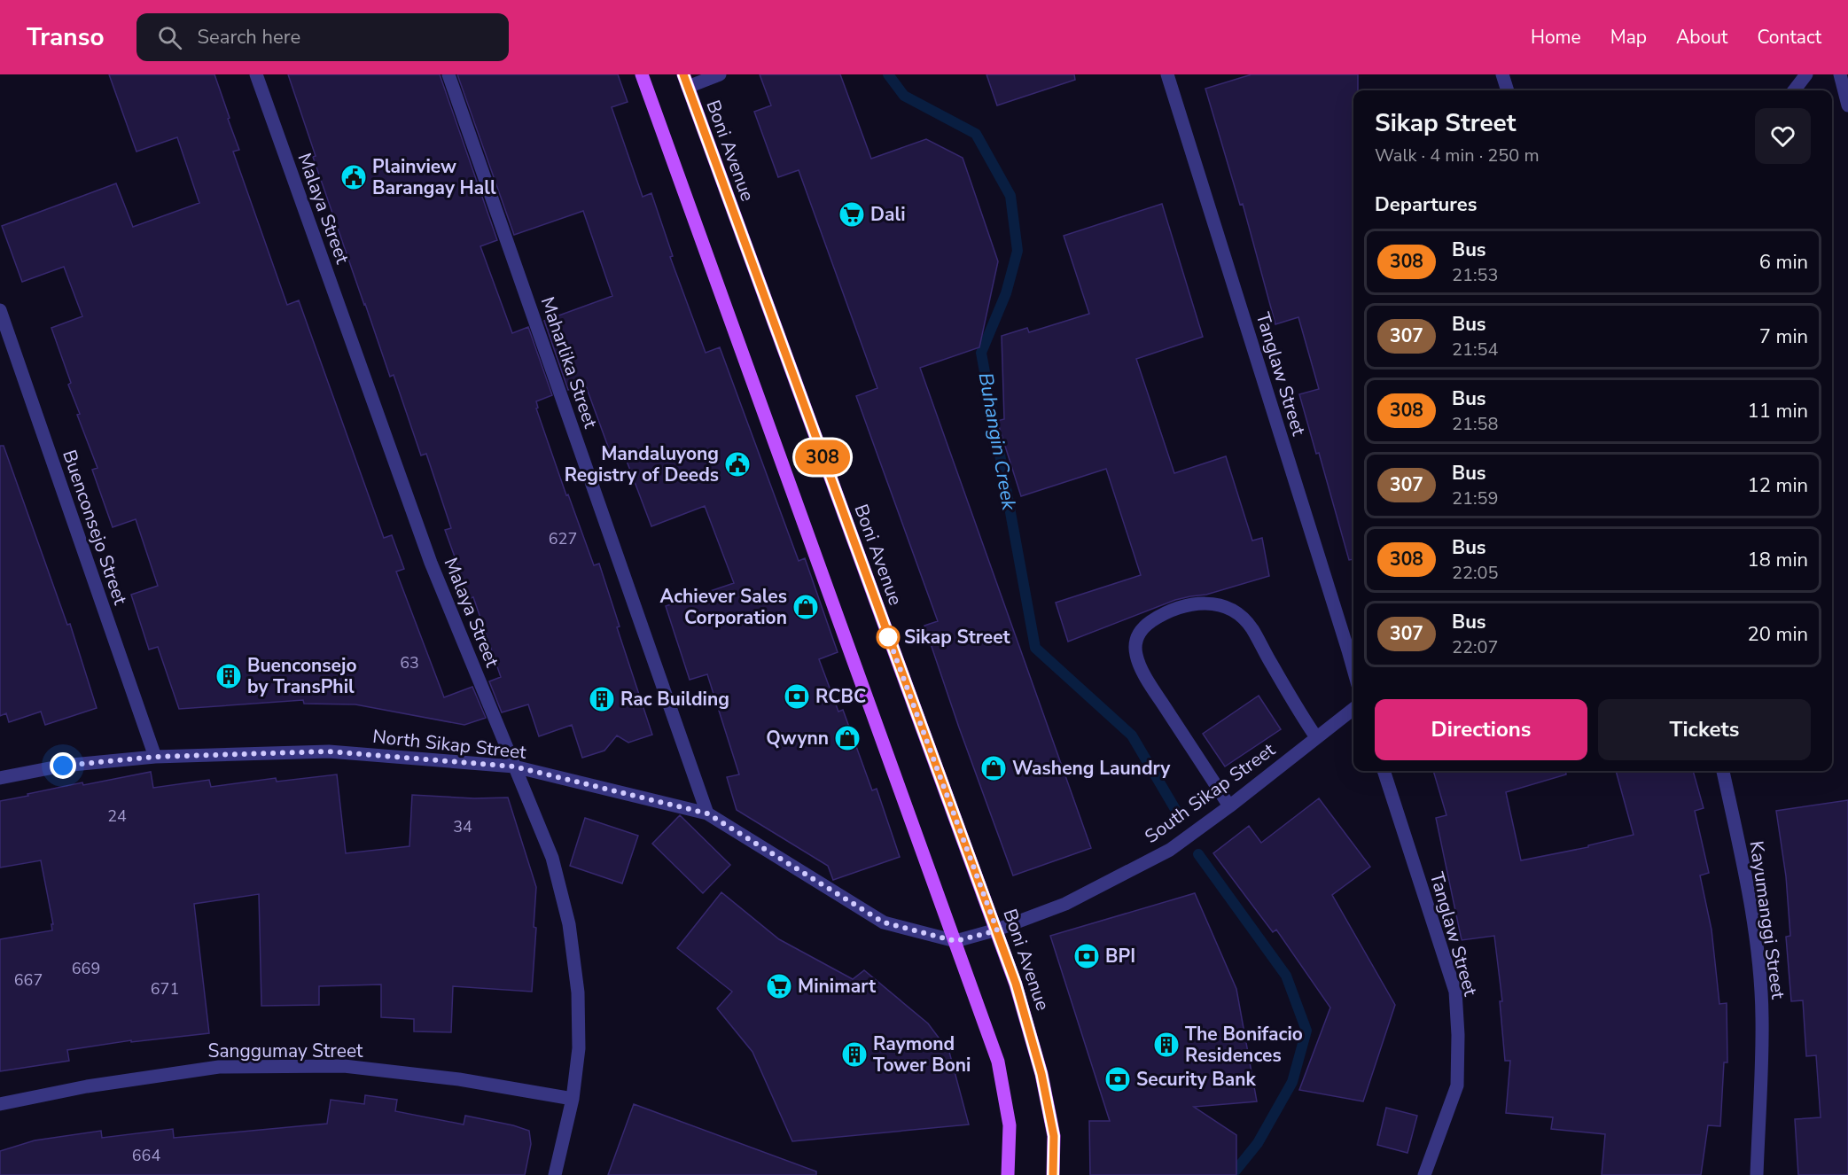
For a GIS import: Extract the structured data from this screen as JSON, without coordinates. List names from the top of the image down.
{
  "streets": {
    "main road": ["Boni Avenue"],
    "street": [
      "Malaya Street",
      "Maharlika Street",
      "Tanglaw Street",
      "Buenconsejo Street",
      "North Sikap Street",
      "South Sikap Street",
      "Kayumanggi Street",
      "Sanggumay Street"
    ]
  },
  "crossings": [
    ["Boni Avenue", "South Sikap Street"],
    ["Malaya Street", "North Sikap Street"],
    ["Malaya Street", "Sanggumay Street"],
    ["Maharlika Street", "North Sikap Street"],
    ["Buenconsejo Street", "North Sikap Street"],
    ["North Sikap Street", "South Sikap Street"]
  ],
  "water": ["Buhangin Creek"],
  "places": {
    "public building": ["Plainview Barangay Hall", "Mandaluyong Registry of Deeds"],
    "supermarket": ["Dali", "Minimart"],
    "shop": ["Achiever Sales Corporation", "Qwynn", "Washeng Laundry"],
    "other": ["Sikap Street"],
    "building": [
      "Buenconsejo by TransPhil",
      "Rac Building",
      "The Bonifacio Residences",
      "Raymond Tower Boni"
    ],
    "bank": ["RCBC", "BPI", "Security Bank"]
  },
  "lines": ["bus line 308"],
  "house_numbers": [
    "627",
    "63",
    "24",
    "34",
    "669",
    "667",
    "671",
    "664"
  ],
  "page": {
    "header": "Transo",
    "search": "Search here",
    "nav": [
      "Home",
      "Map",
      "About",
      "Contact"
    ],
    "on_map": "308",
    "heading": [
      ["Sikap Street", "Walk · 4 min · 250 m"],
      "Departures"
    ],
    "list": [
      {
        "mark": "308",
        "name": "Bus",
        "note": "21:53",
        "value": "6 min"
      },
      {
        "mark": "307",
        "name": "Bus",
        "note": "21:54",
        "value": "7 min"
      },
      {
        "mark": "308",
        "name": "Bus",
        "note": "21:58",
        "value": "11 min"
      },
      {
        "mark": "307",
        "name": "Bus",
        "note": "21:59",
        "value": "12 min"
      },
      {
        "mark": "308",
        "name": "Bus",
        "note": "22:05",
        "value": "18 min"
      },
      {
        "mark": "307",
        "name": "Bus",
        "note": "22:07",
        "value": "20 min"
      }
    ],
    "buttons": ["Directions", "Tickets"]
  }
}
